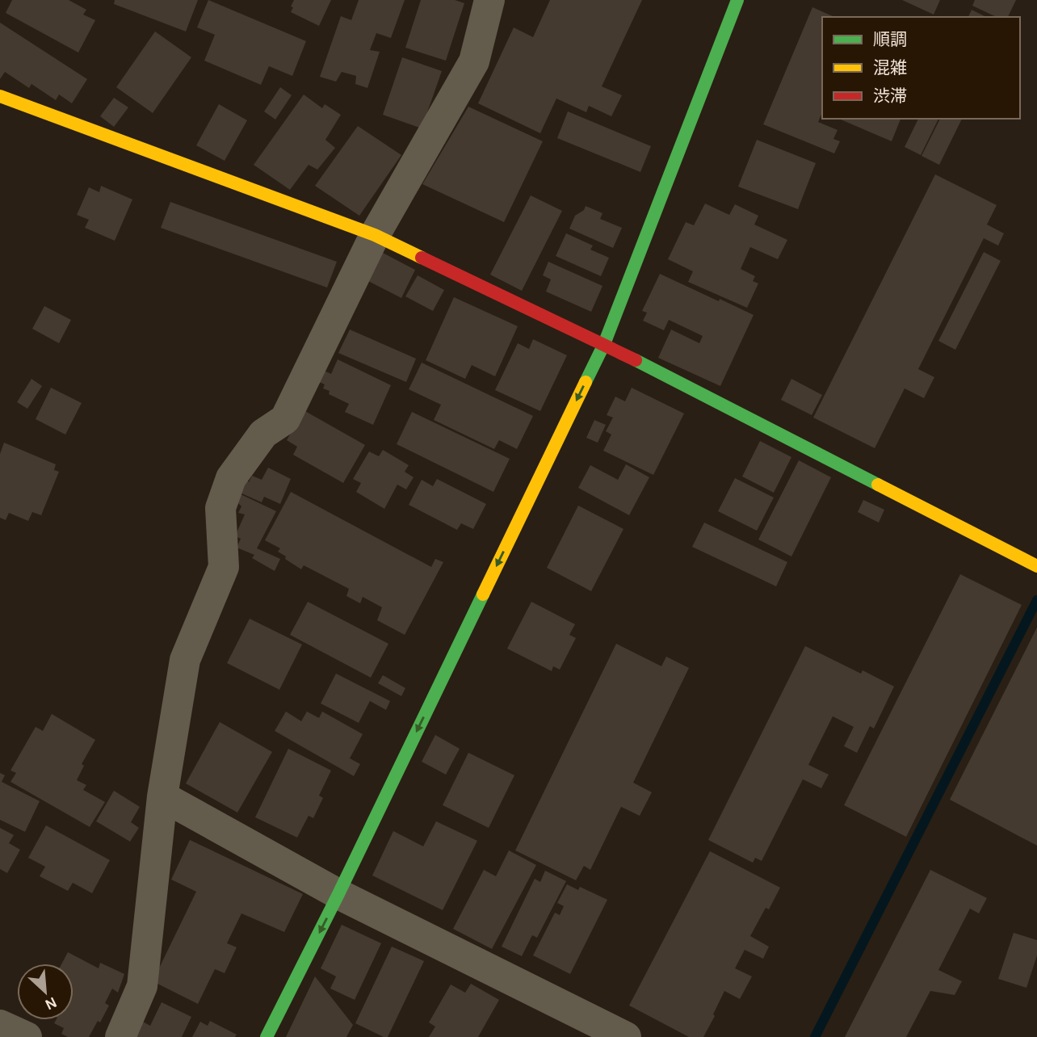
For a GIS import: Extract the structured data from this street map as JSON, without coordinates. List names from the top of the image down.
{
  "legend": ["順調", "混雑", "渋滞"],
  "north": "bottom right"
}
